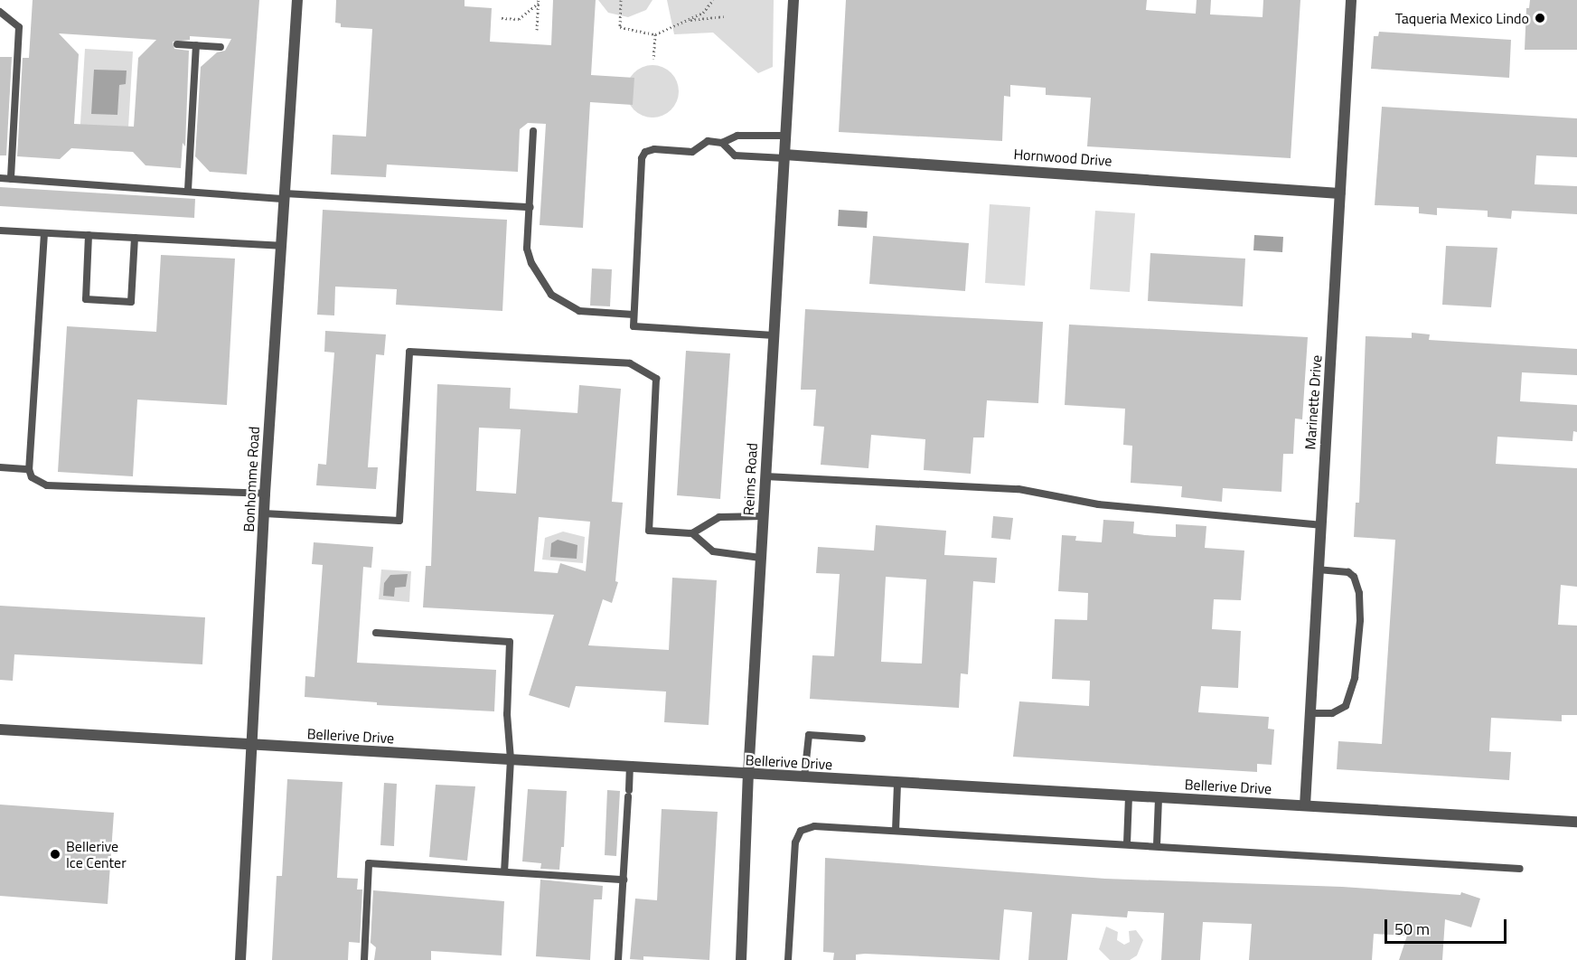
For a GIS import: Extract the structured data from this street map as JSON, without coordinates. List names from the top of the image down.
{
  "streets": {
    "street": [
      "Hornwood Drive",
      "Marinette Drive",
      "Bonhomme Road",
      "Reims Road",
      "Bellerive Drive"
    ]
  },
  "crossings": [
    ["Hornwood Drive", "Marinette Drive"],
    ["Hornwood Drive", "Reims Road"],
    ["Marinette Drive", "Bellerive Drive"],
    ["Bonhomme Road", "Bellerive Drive"],
    ["Reims Road", "Bellerive Drive"]
  ],
  "places": ["Taqueria Mexico Lindo", "Bellerive Ice Center"],
  "scale_bar": "50 m"
}
